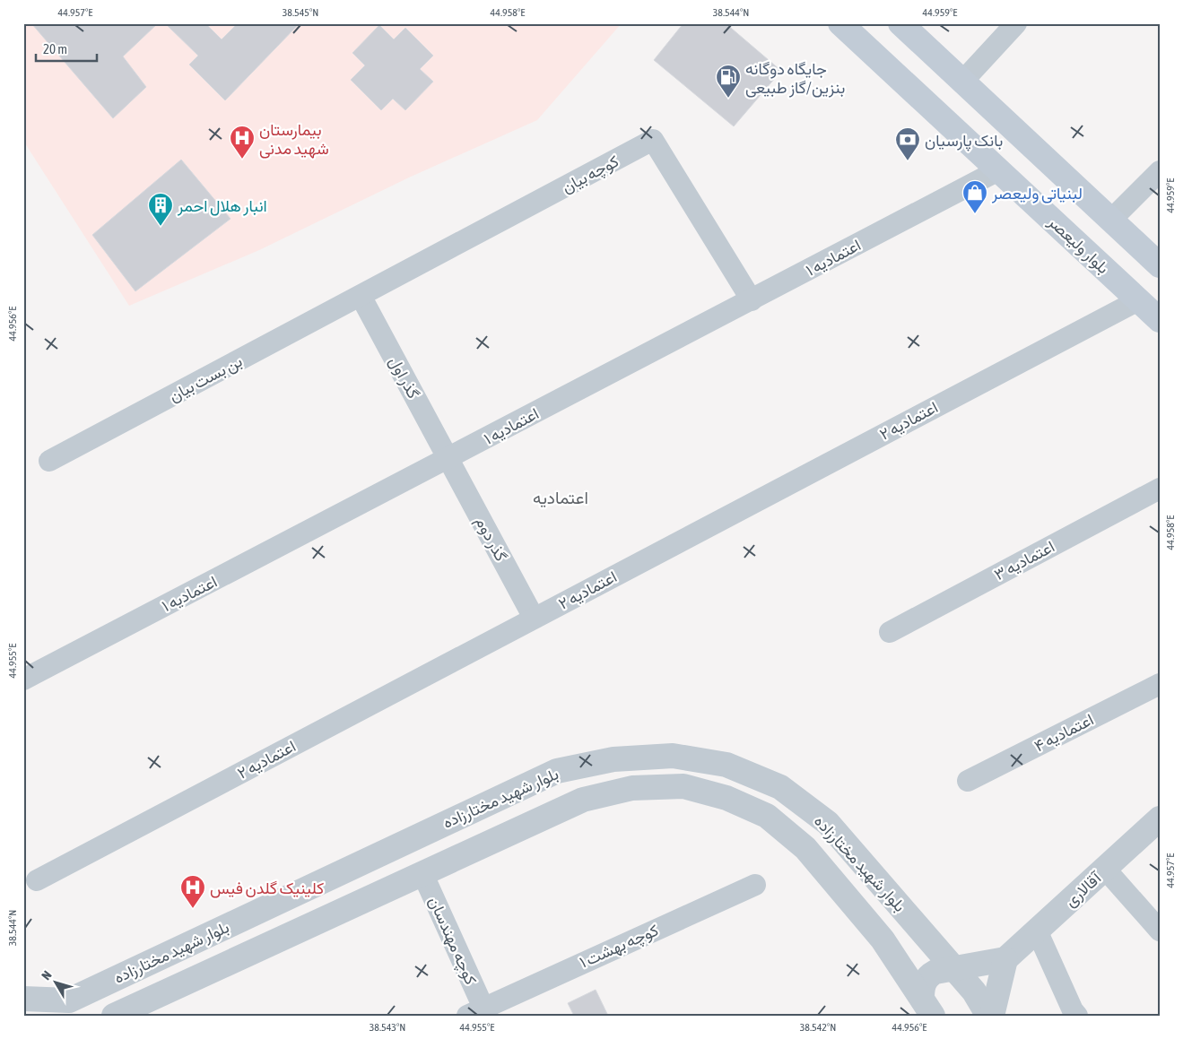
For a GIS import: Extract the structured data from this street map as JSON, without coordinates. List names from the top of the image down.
{
  "streets": {
    "main road": ["بلوار ولیعصر"],
    "street": [
      "کوچه بیان",
      "اعتمادیه ۱",
      "گذر اول",
      "بن بست بیان",
      "اعتمادیه ۲",
      "گذر دوم",
      "اعتمادیه ۳",
      "اعتمادیه ۴",
      "بلوار شهید مختارزاده",
      "آقالاری",
      "کوچه مهندسان",
      "کوچه بهشت ۱"
    ]
  },
  "crossings": [
    ["کوچه بیان", "اعتمادیه ۱"],
    ["کوچه بیان", "گذر اول"],
    ["کوچه بیان", "بن بست بیان"],
    ["بلوار ولیعصر", "اعتمادیه ۱"],
    ["بلوار ولیعصر", "اعتمادیه ۲"],
    ["اعتمادیه ۱", "گذر اول"],
    ["اعتمادیه ۱", "گذر دوم"],
    ["گذر اول", "بن بست بیان"],
    ["گذر اول", "گذر دوم"],
    ["اعتمادیه ۲", "گذر دوم"],
    ["بلوار شهید مختارزاده", "کوچه مهندسان"],
    ["کوچه مهندسان", "کوچه بهشت ۱"]
  ],
  "districts": ["اعتمادیه"],
  "places": {
    "fuel station": ["جایگاه دوگانه بنزین/گاز طبیعی"],
    "hospital": ["بیمارستان شهید مدنی", "کلینیک گلدن فیس"],
    "bank": ["بانک پارسیان"],
    "shop": ["لبنیاتی ولیعصر"],
    "building": ["انبار هلال احمر"]
  },
  "scale_bar": "20 m",
  "north": "top left",
  "coordinates": [
    "44.957°E",
    "38.545°N",
    "44.958°E",
    "38.544°N",
    "44.959°E",
    "44.956°E",
    "44.955°E",
    "38.543°N",
    "38.542°N"
  ]
}
